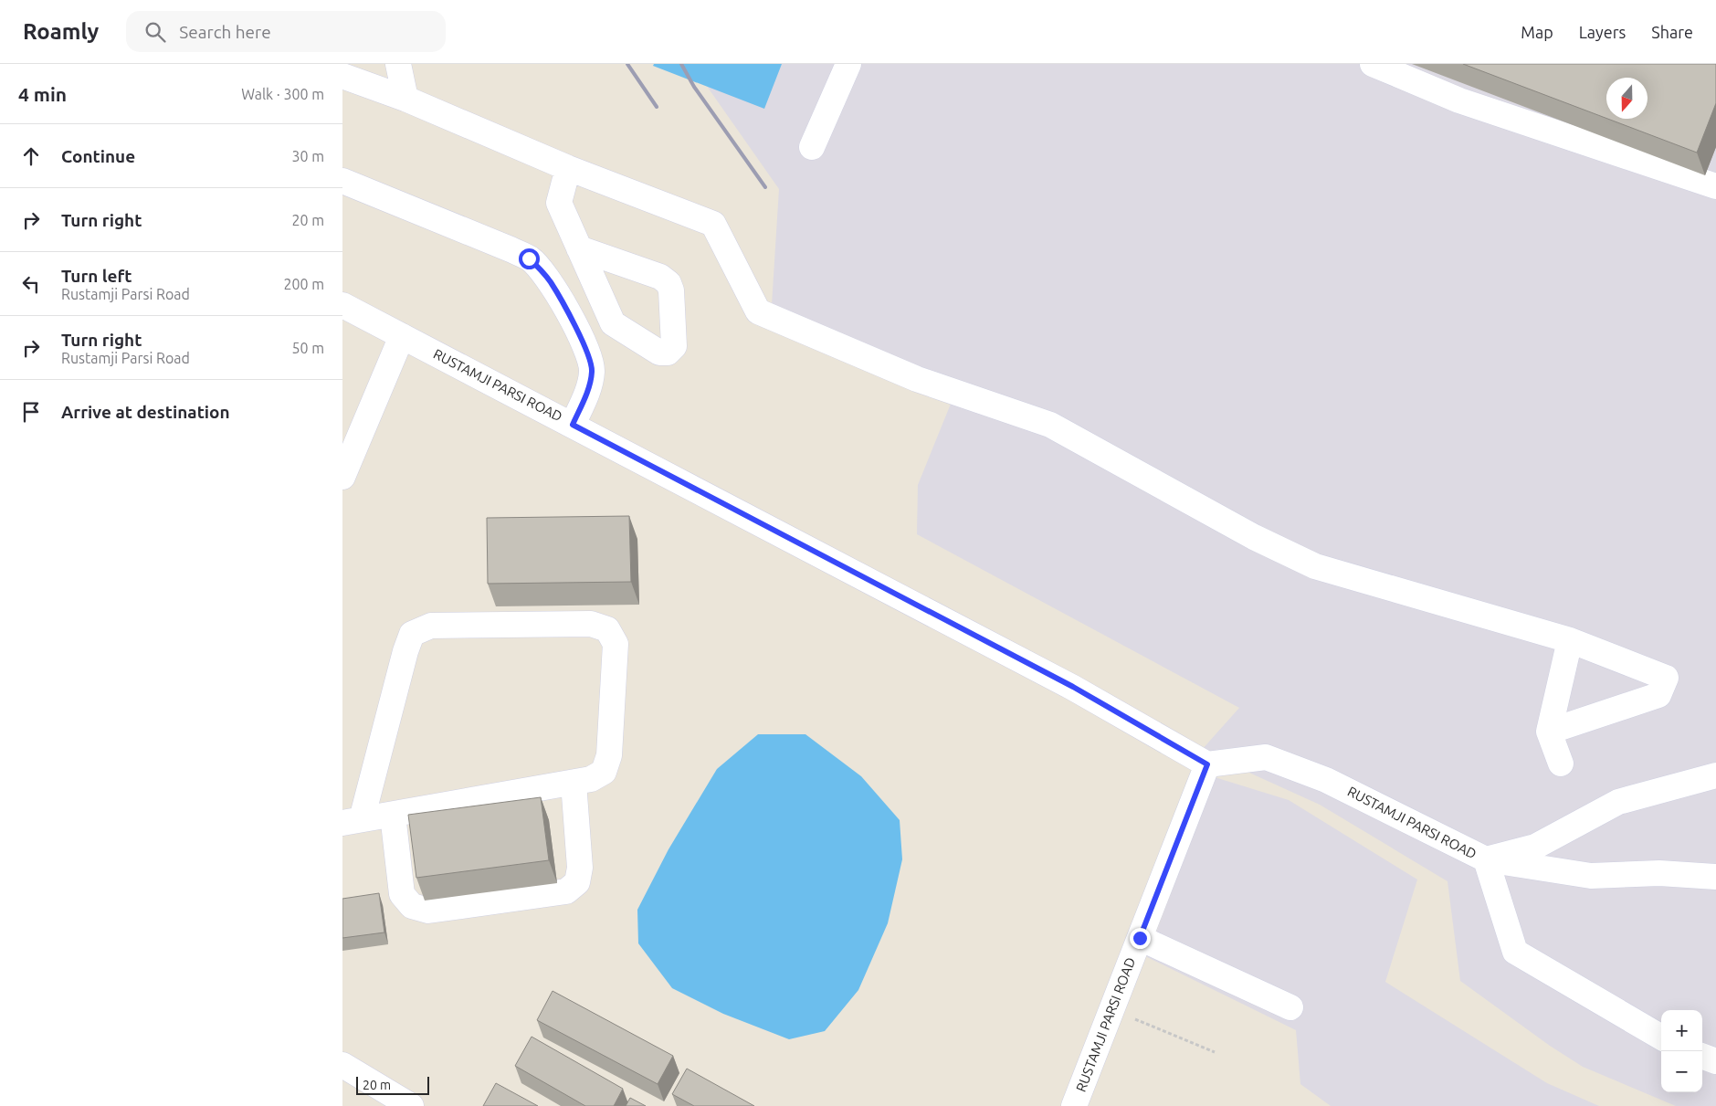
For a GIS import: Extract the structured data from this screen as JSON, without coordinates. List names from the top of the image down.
{
  "streets": {
    "street": ["RUSTAMJI PARSI ROAD"]
  },
  "scale_bar": "20 m",
  "north": "bottom",
  "page": {
    "header": "Roamly",
    "search": "Search here",
    "nav": ["Map", "Layers", "Share"],
    "heading": ["4 min", "Walk · 300 m"],
    "list": [
      ["Continue", "30 m"],
      ["Turn right", "20 m"],
      ["Turn left", "Rustamji Parsi Road", "200 m"],
      ["Turn right", "Rustamji Parsi Road", "50 m"],
      "Arrive at destination"
    ],
    "map_buttons": ["+", "−"],
    "scale": "20 m"
  }
}
